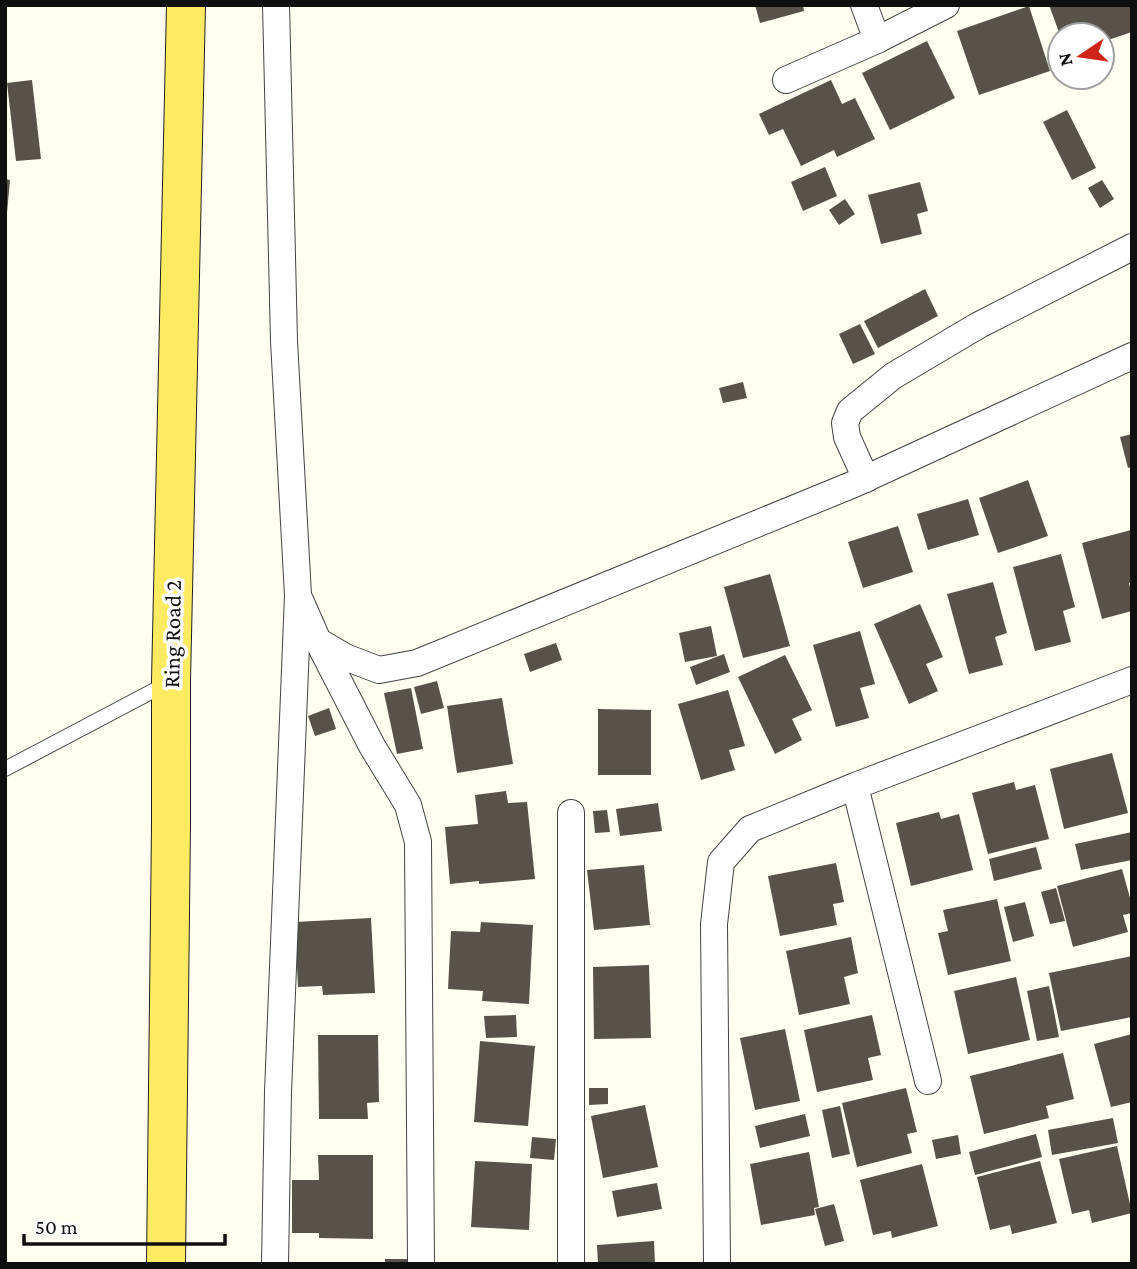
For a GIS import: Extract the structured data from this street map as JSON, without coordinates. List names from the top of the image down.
{
  "streets": {
    "main road": ["Ring Road 2"]
  },
  "scale_bar": "50 m",
  "north": "left"
}
